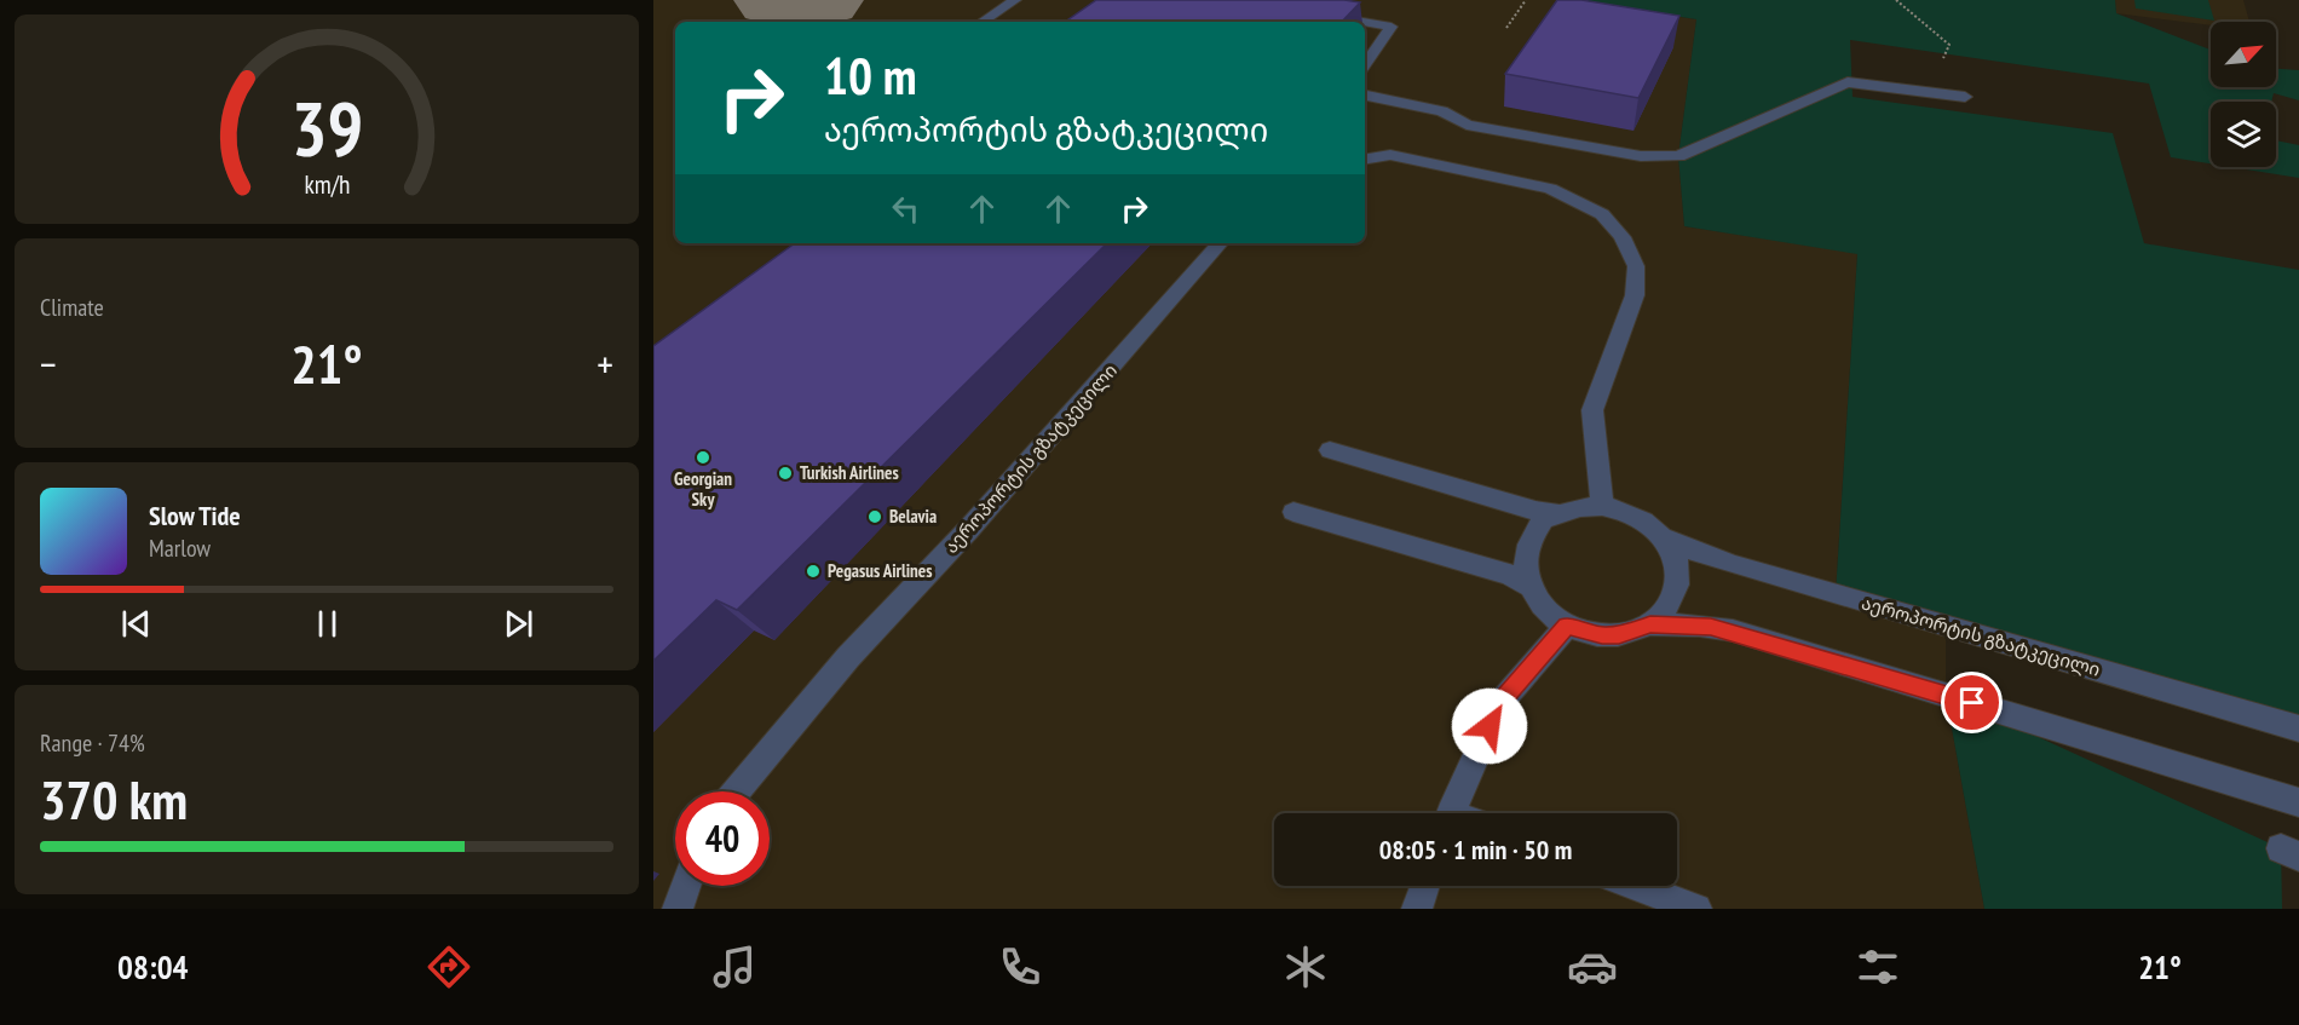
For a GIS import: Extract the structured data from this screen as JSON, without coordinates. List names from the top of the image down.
{
  "streets": {
    "street": ["აეროპორტის გზატკეცილი"]
  },
  "places": [
    "Georgian Sky",
    "Turkish Airlines",
    "Belavia",
    "Pegasus Airlines"
  ],
  "north": "top right",
  "page": {
    "turn": ["10 m", "აეროპორტის გზატკეცილი"],
    "tile": [
      "Climate",
      ["Range · 74%", "370 km"]
    ],
    "heat": ["−", "21°", "+"],
    "song": ["Slow Tide", "Marlow"],
    "limit": "40",
    "trip": "08:05 · 1 min · 50 m",
    "tabs": ["08:04", "21°"],
    "gauge": ["39", "km/h"]
  }
}
